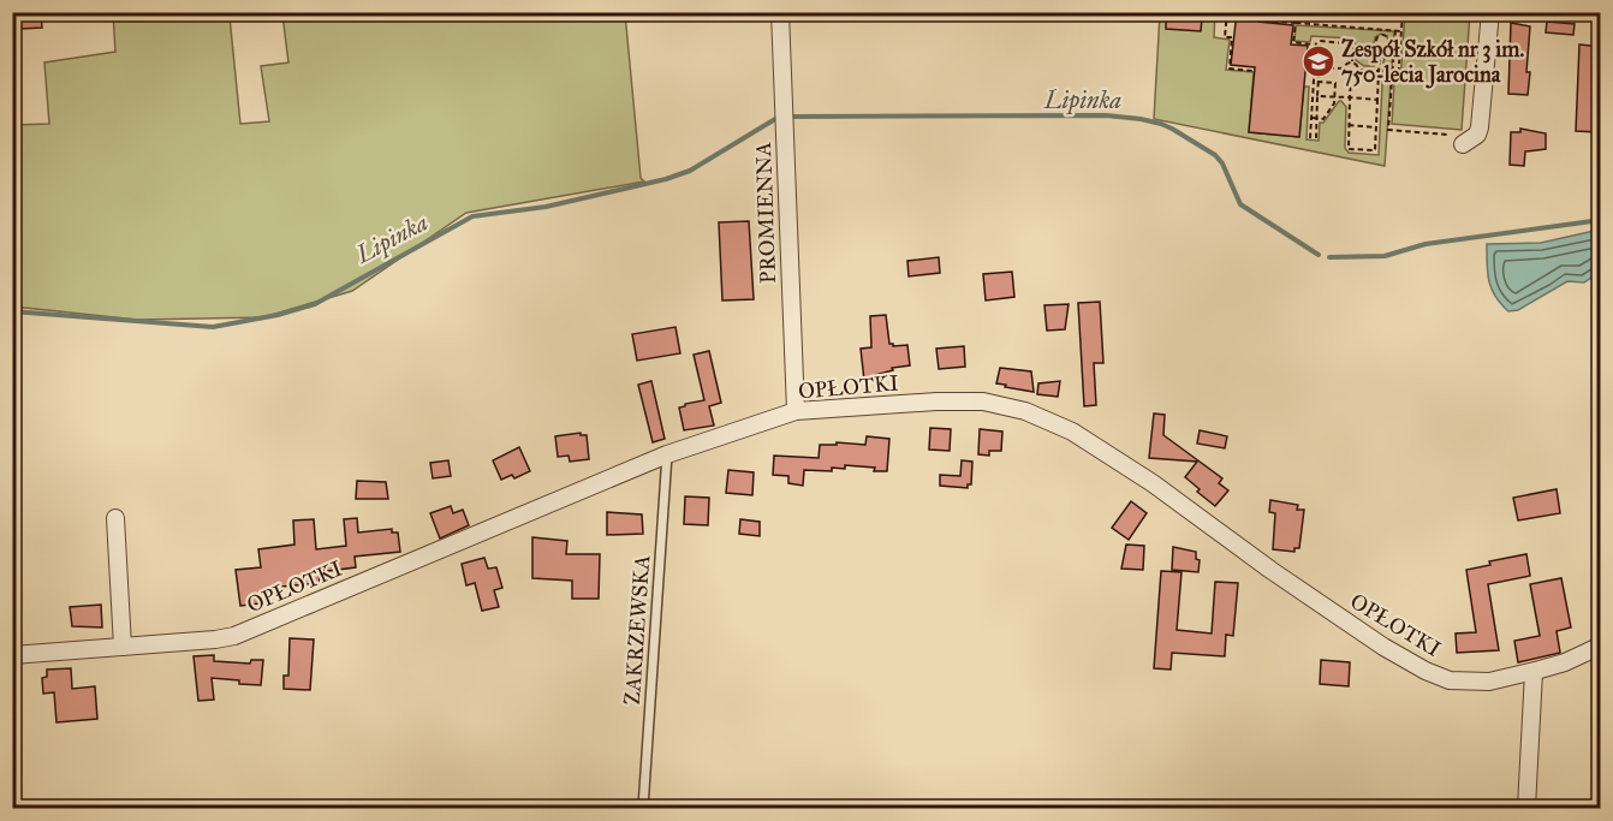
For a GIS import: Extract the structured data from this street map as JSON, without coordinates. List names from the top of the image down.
{
  "streets": {
    "street": ["PROMIENNA", "OPŁOTKI"],
    "lane": ["ZAKRZEWSKA"]
  },
  "crossings": [
    ["PROMIENNA", "OPŁOTKI"],
    ["OPŁOTKI", "ZAKRZEWSKA"]
  ],
  "water": ["Lipinka"],
  "places": {
    "school or university": ["Zespół Szkół nr 3 im. 750-lecia Jarocina"]
  }
}
